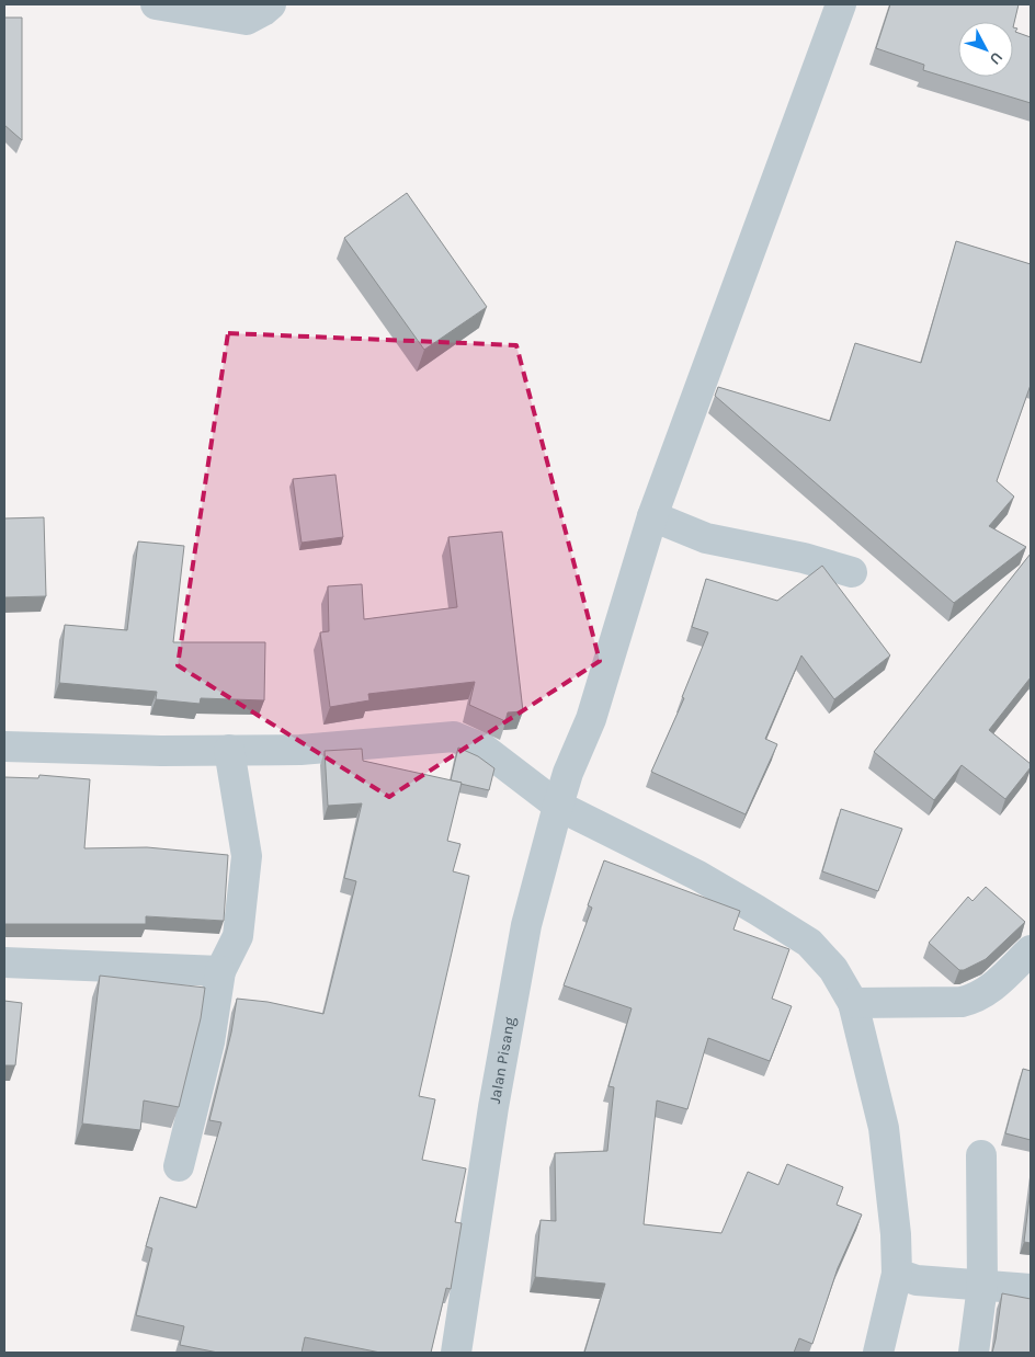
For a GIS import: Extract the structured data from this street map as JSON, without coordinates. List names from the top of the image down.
{
  "streets": {
    "street": ["Jalan Pisang"]
  },
  "north": "bottom right"
}
